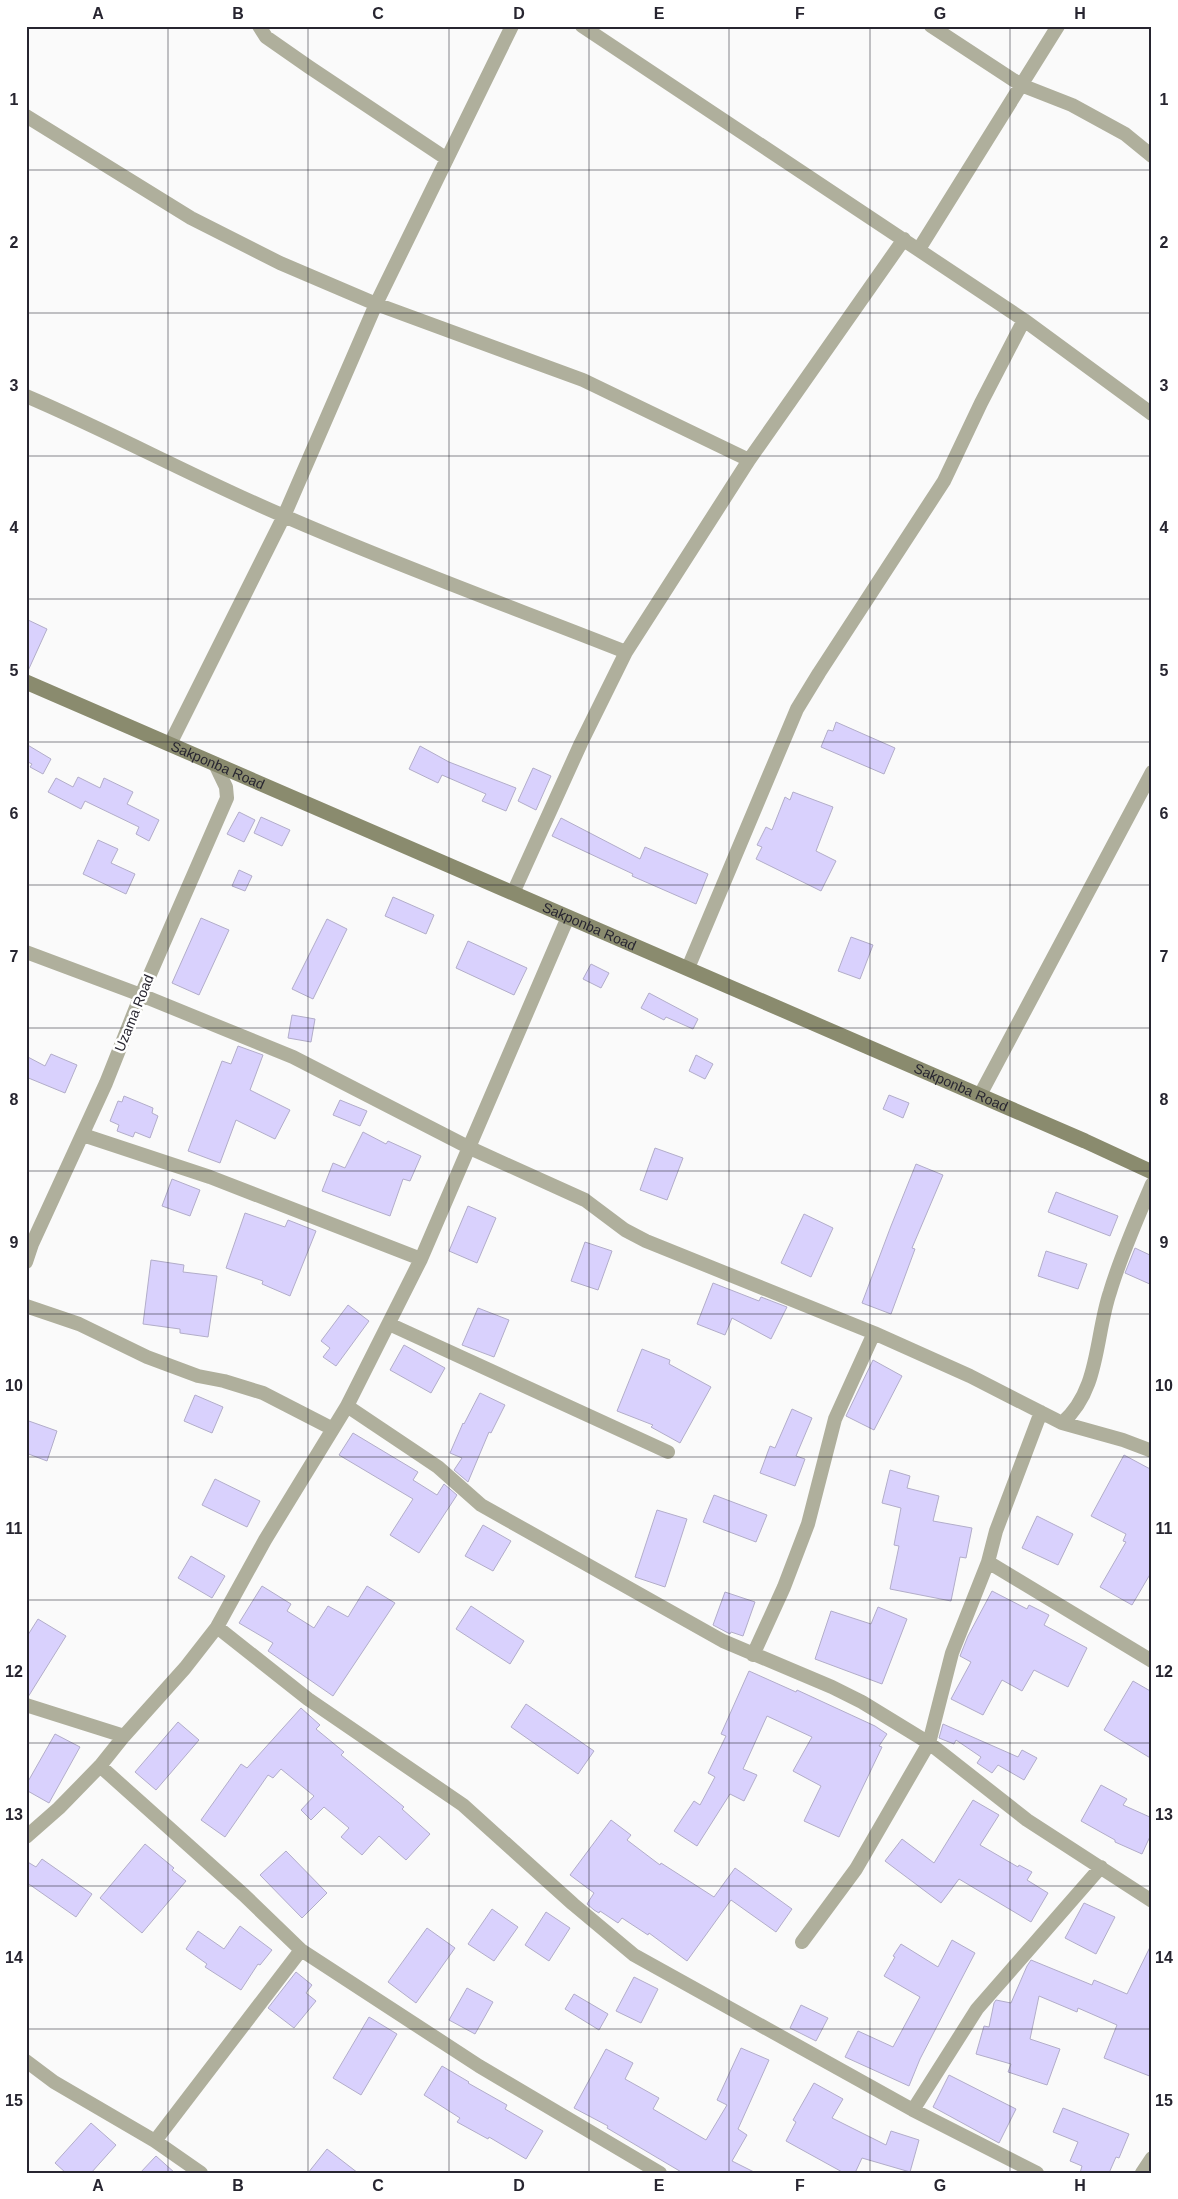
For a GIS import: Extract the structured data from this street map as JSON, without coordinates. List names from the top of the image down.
{
  "streets": {
    "main road": ["Sakponba Road"],
    "street": ["Uzama Road"]
  },
  "crossings": [
    ["Sakponba Road", "Uzama Road"]
  ],
  "grid": {
    "columns": [
      "A",
      "B",
      "C",
      "D",
      "E",
      "F",
      "G",
      "H"
    ],
    "rows": [
      "1",
      "2",
      "3",
      "4",
      "5",
      "6",
      "7",
      "8",
      "9",
      "10",
      "11",
      "12",
      "13",
      "14",
      "15"
    ]
  }
}
